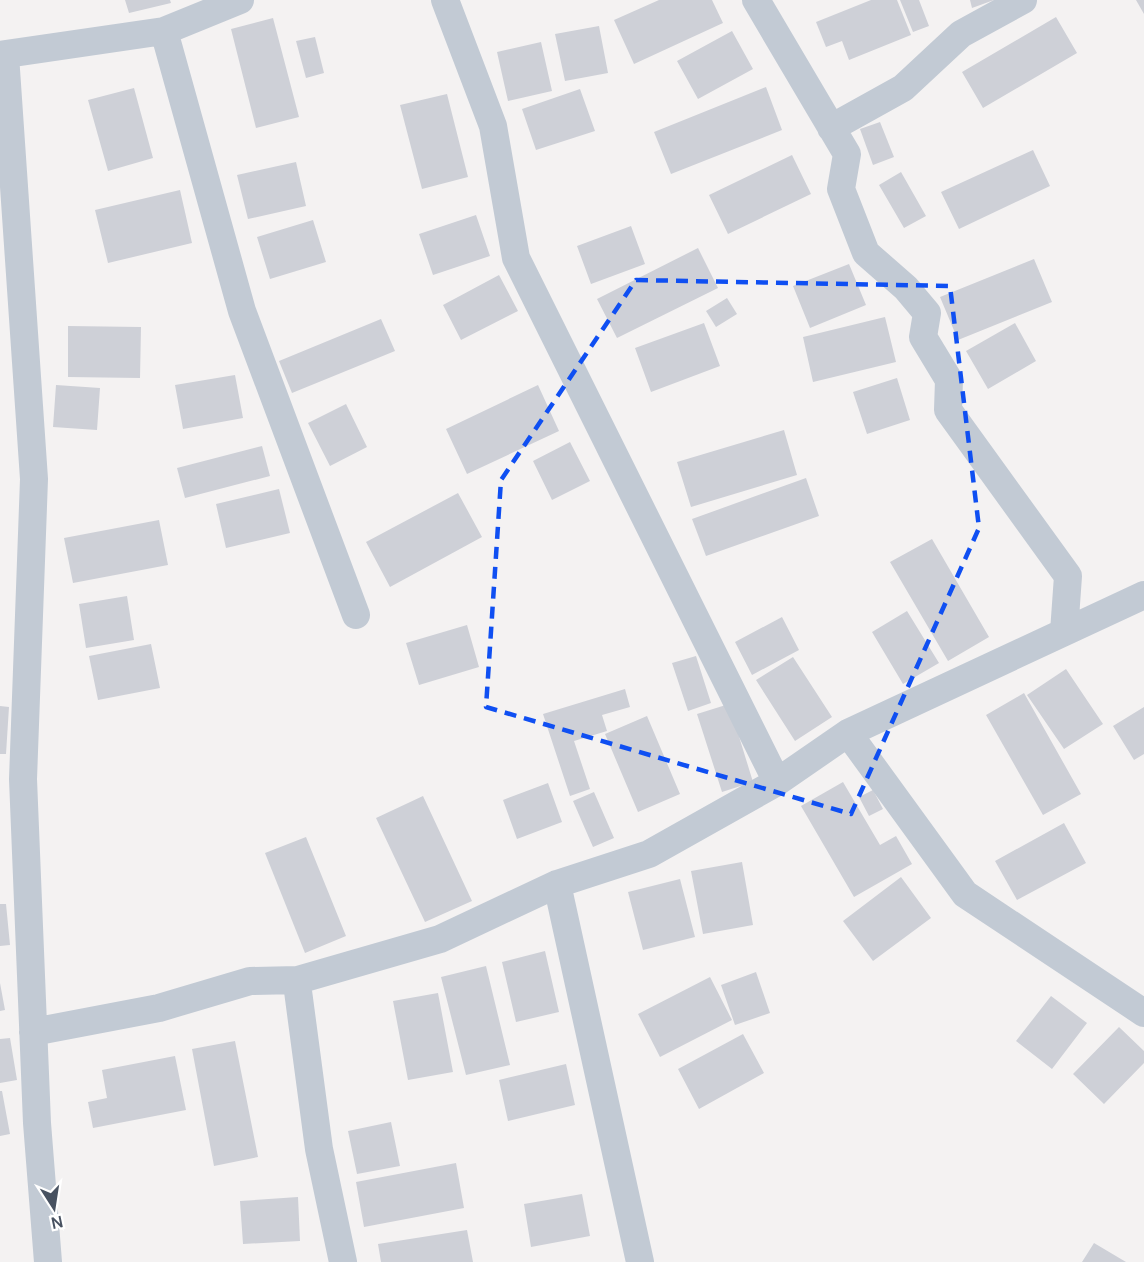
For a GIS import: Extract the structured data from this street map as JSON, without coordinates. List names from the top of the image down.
{
  "north": "bottom"
}
